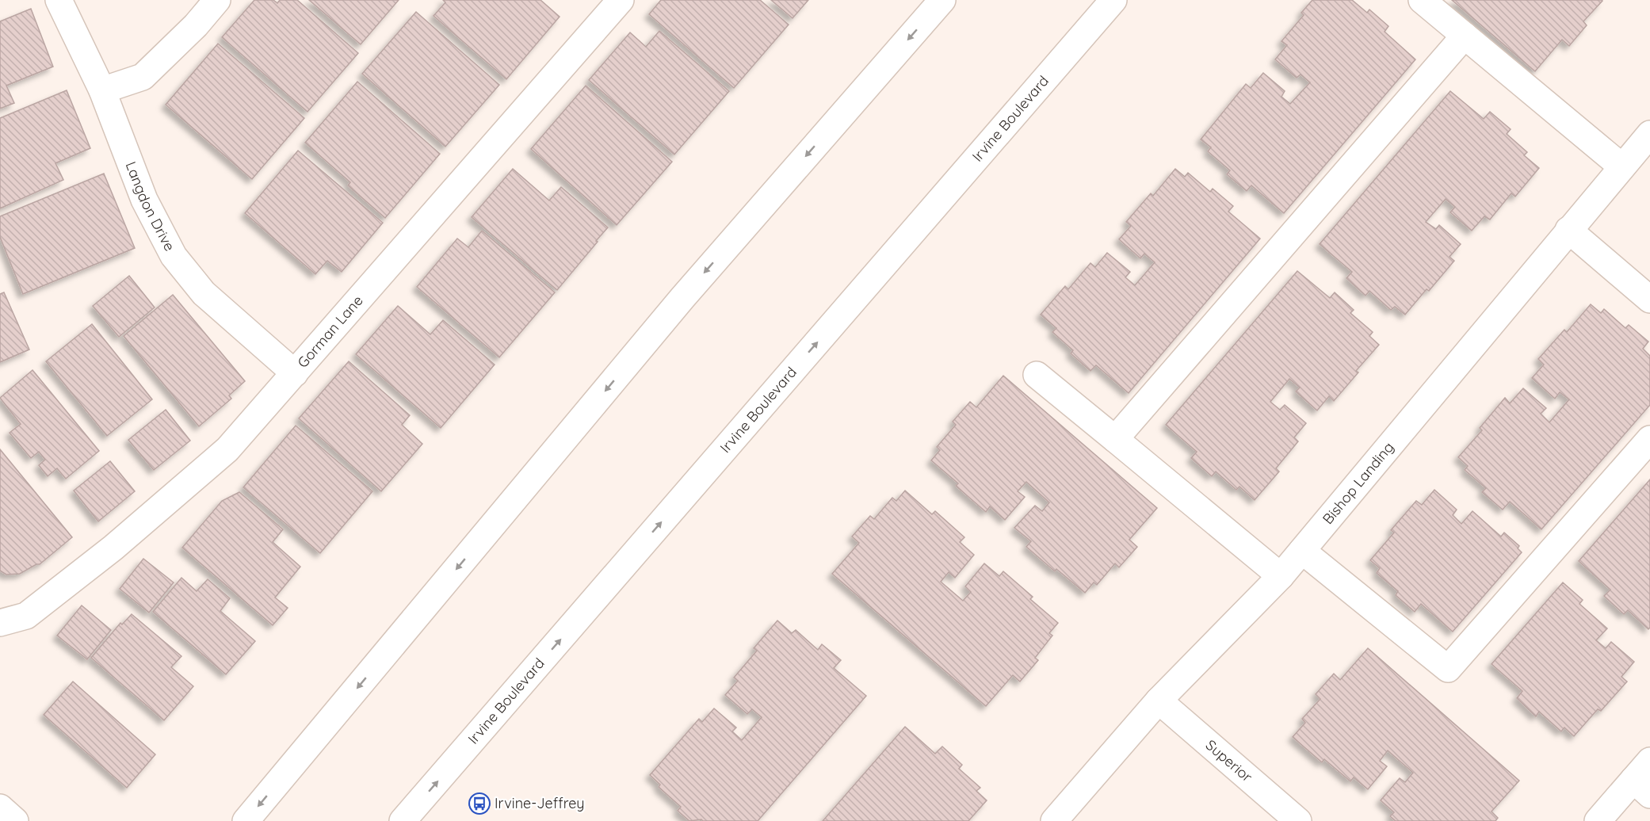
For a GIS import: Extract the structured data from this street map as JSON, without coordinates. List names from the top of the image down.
{
  "streets": {
    "street": [
      "Irvine Boulevard",
      "Langdon Drive",
      "Gorman Lane",
      "Bishop Landing",
      "Superior"
    ]
  },
  "crossings": [
    ["Langdon Drive", "Gorman Lane"],
    ["Bishop Landing", "Superior"]
  ],
  "places": {
    "bus stop": ["Irvine-Jeffrey"]
  }
}
